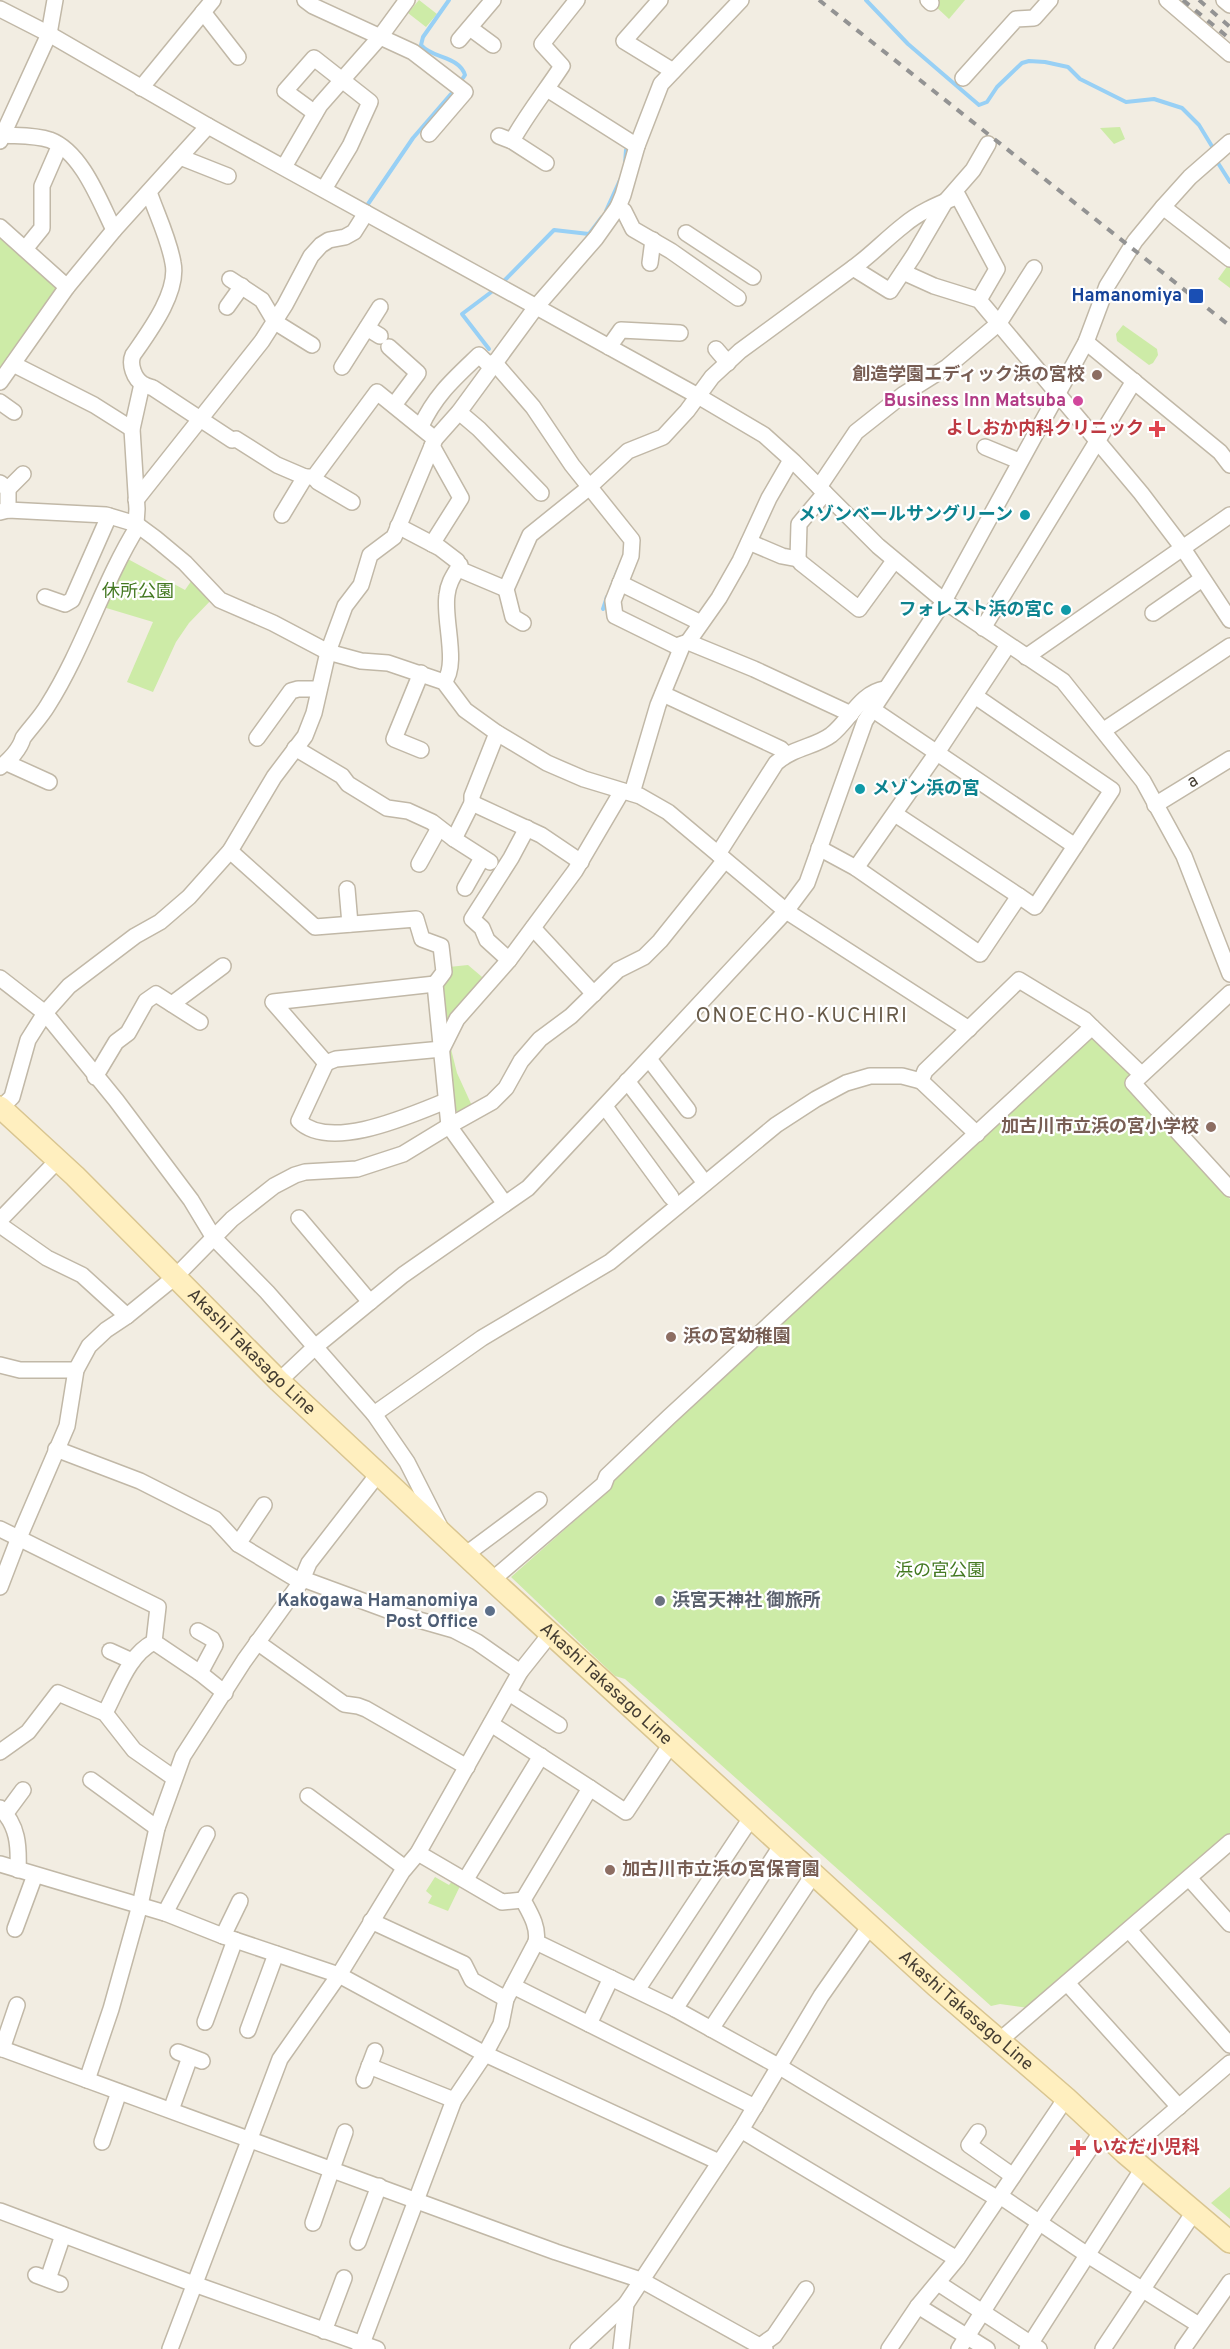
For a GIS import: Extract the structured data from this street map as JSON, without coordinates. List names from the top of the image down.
{
  "streets": {
    "main road": ["Akashi Takasago Line"],
    "street": ["a"]
  },
  "districts": ["ONOECHO-KUCHIRI"],
  "parks": ["休所公園", "浜の宮公園"],
  "places": {
    "transit": ["Hamanomiya"],
    "other": [
      "創造学園エディック浜の宮校",
      "Business Inn Matsuba",
      "メゾンベールサングリーン",
      "フォレスト浜の宮C",
      "メゾン浜の宮",
      "加古川市立浜の宮小学校",
      "浜の宮幼稚園",
      "浜宮天神社 御旅所",
      "Kakogawa Hamanomiya Post Office",
      "加古川市立浜の宮保育園"
    ],
    "health": ["よしおか内科クリニック", "いなだ小児科"]
  }
}
